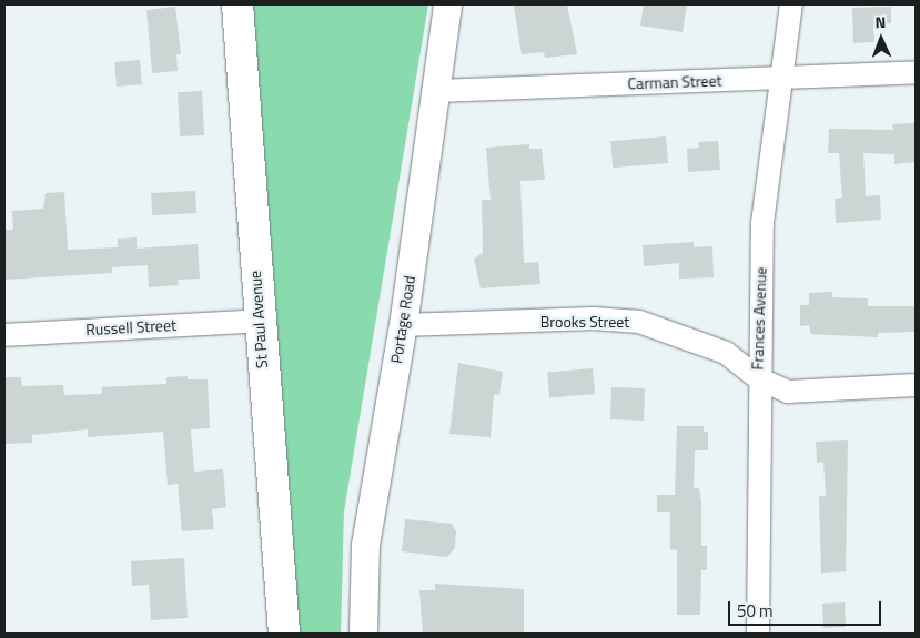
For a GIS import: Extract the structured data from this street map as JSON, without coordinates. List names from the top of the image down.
{
  "streets": {
    "main road": ["St Paul Avenue"],
    "street": [
      "Carman Street",
      "Frances Avenue",
      "Portage Road",
      "Brooks Street",
      "Russell Street"
    ]
  },
  "crossings": [
    ["Carman Street", "Frances Avenue"],
    ["Carman Street", "Portage Road"],
    ["Frances Avenue", "Brooks Street"],
    ["St Paul Avenue", "Russell Street"],
    ["Portage Road", "Brooks Street"]
  ],
  "scale_bar": "50 m",
  "north": "top"
}
